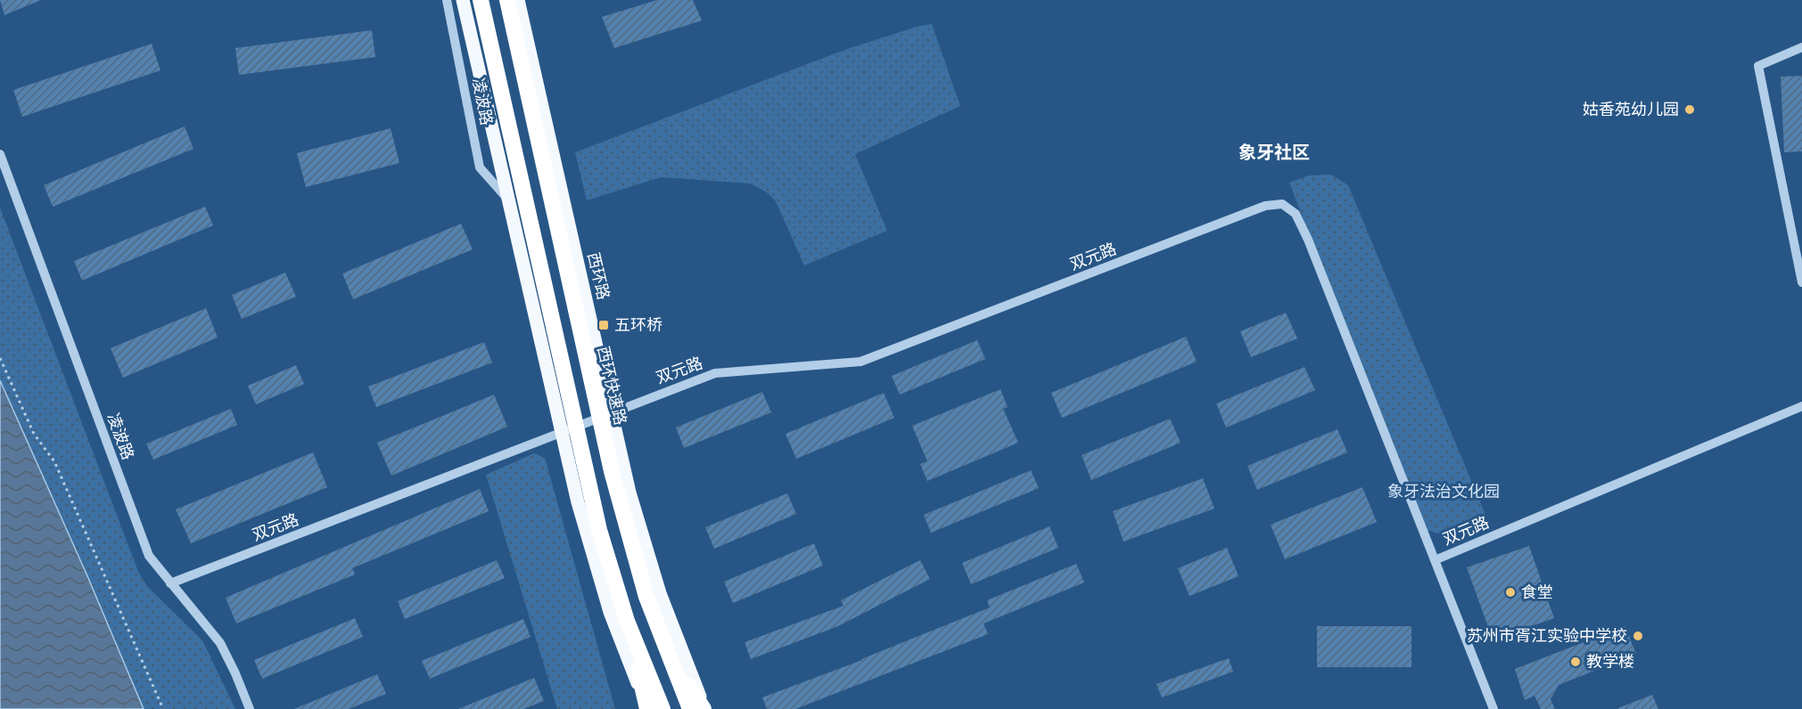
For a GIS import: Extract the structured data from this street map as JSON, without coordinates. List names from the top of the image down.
{
  "streets": {
    "highway": ["西环快速路"],
    "main road": ["西环路"],
    "street": ["凌波路", "双元路"]
  },
  "crossings": [
    ["凌波路", "双元路"],
    ["双元路", "西环路"]
  ],
  "districts": ["象牙社区"],
  "parks": ["象牙法治文化园"],
  "places": {
    "other": [
      "姑香苑幼儿园",
      "食堂",
      "苏州市胥江实验中学校",
      "教学楼"
    ],
    "transit": ["五环桥"]
  }
}
